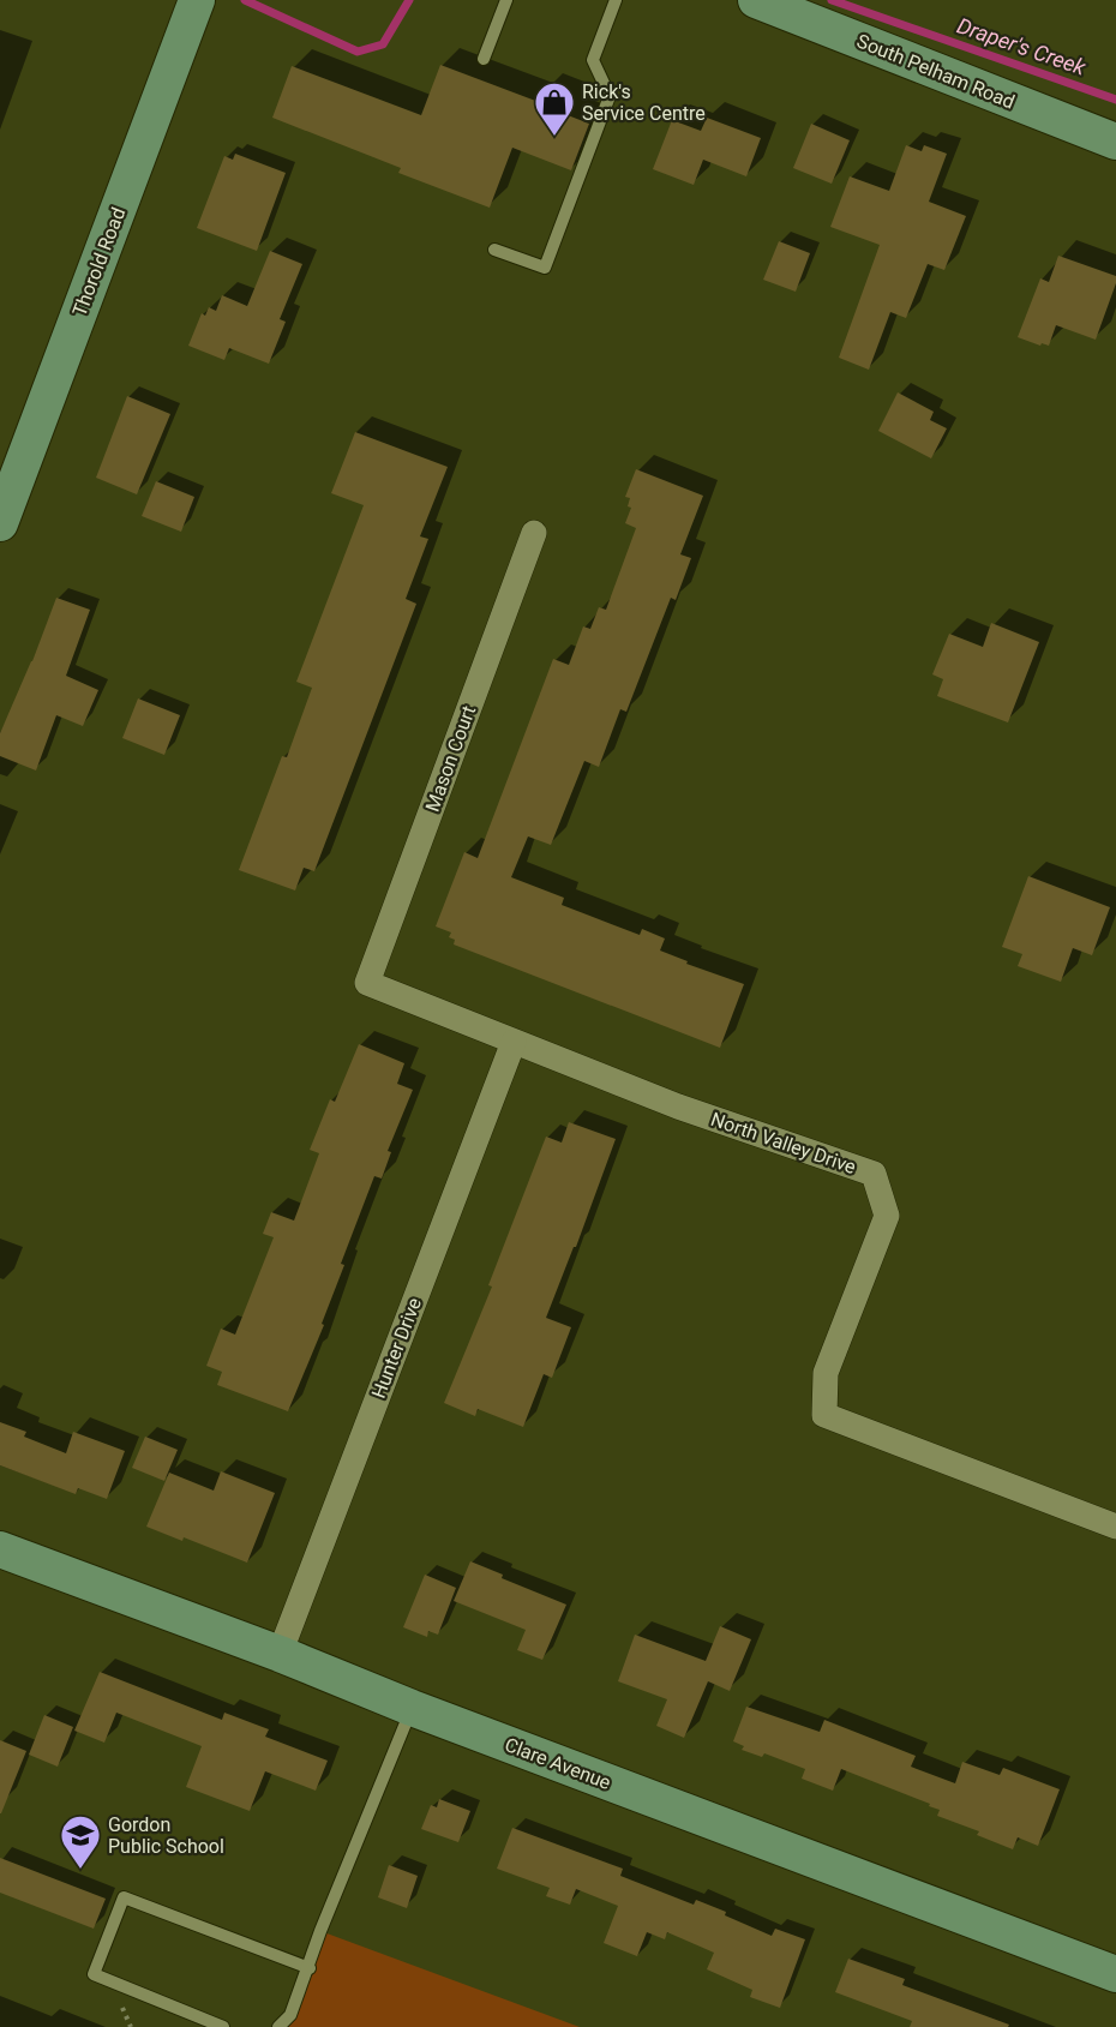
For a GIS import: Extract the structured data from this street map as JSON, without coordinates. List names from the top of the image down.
{
  "streets": {
    "street": [
      "South Pelham Road",
      "Thorold Road",
      "Mason Court",
      "North Valley Drive",
      "Hunter Drive",
      "Clare Avenue"
    ]
  },
  "crossings": [
    ["Mason Court", "North Valley Drive"],
    ["North Valley Drive", "Hunter Drive"],
    ["Hunter Drive", "Clare Avenue"]
  ],
  "water": ["Draper's Creek"],
  "places": {
    "shop": ["Rick's Service Centre"],
    "school or university": ["Gordon Public School"]
  }
}
